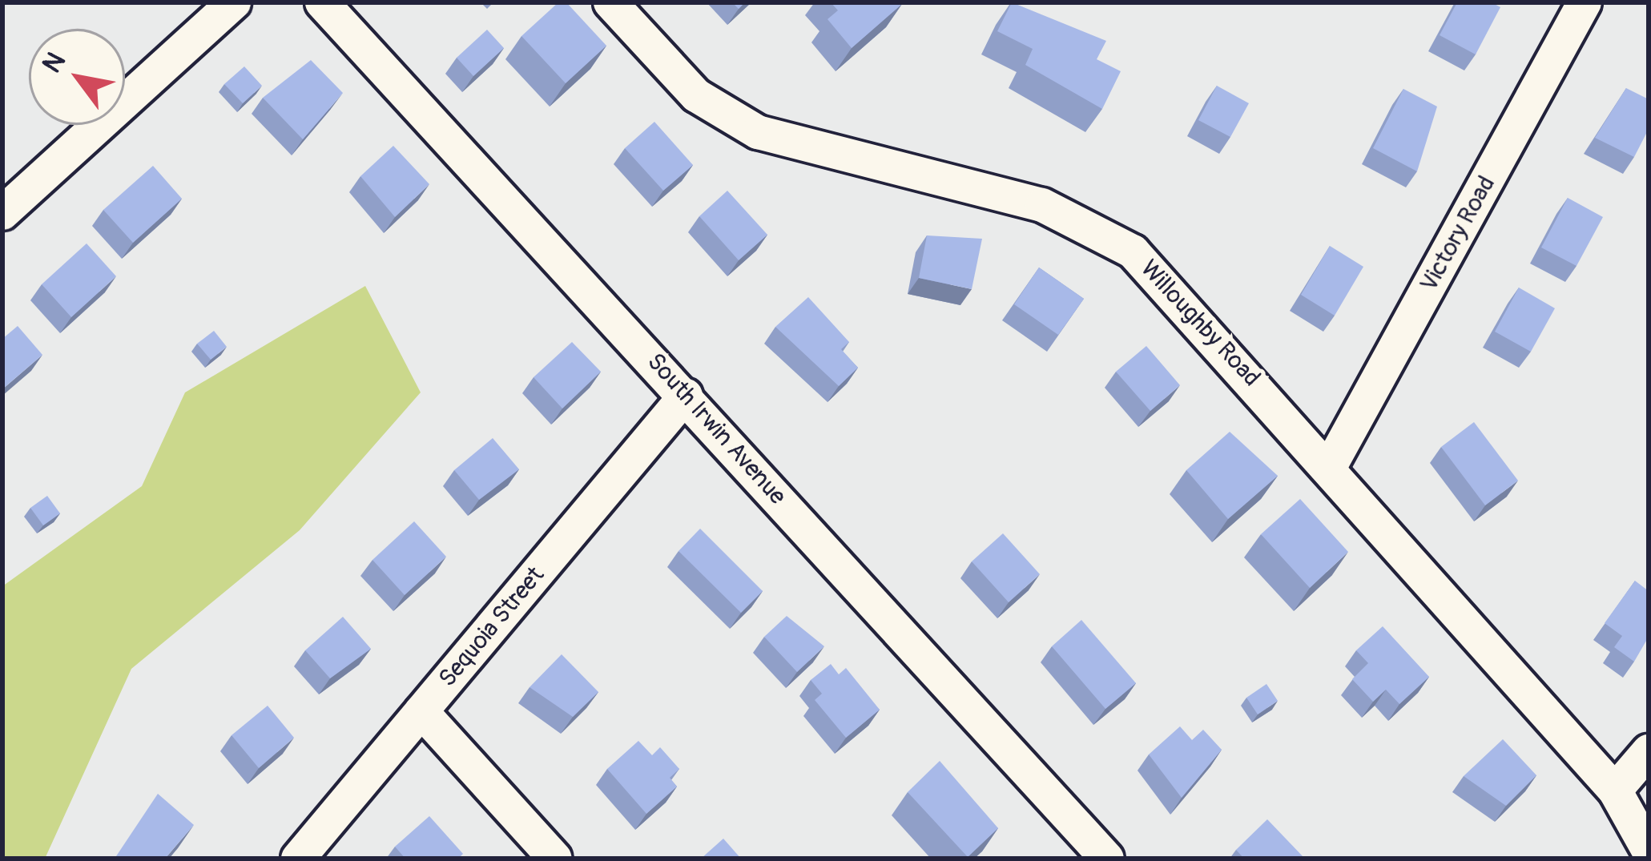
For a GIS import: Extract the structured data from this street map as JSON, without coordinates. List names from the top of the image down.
{
  "streets": {
    "street": [
      "Victory Road",
      "Willoughby Road",
      "South Irwin Avenue",
      "Sequoia Street"
    ]
  },
  "crossings": [
    ["Victory Road", "Willoughby Road"],
    ["South Irwin Avenue", "Sequoia Street"]
  ],
  "north": "top left"
}
